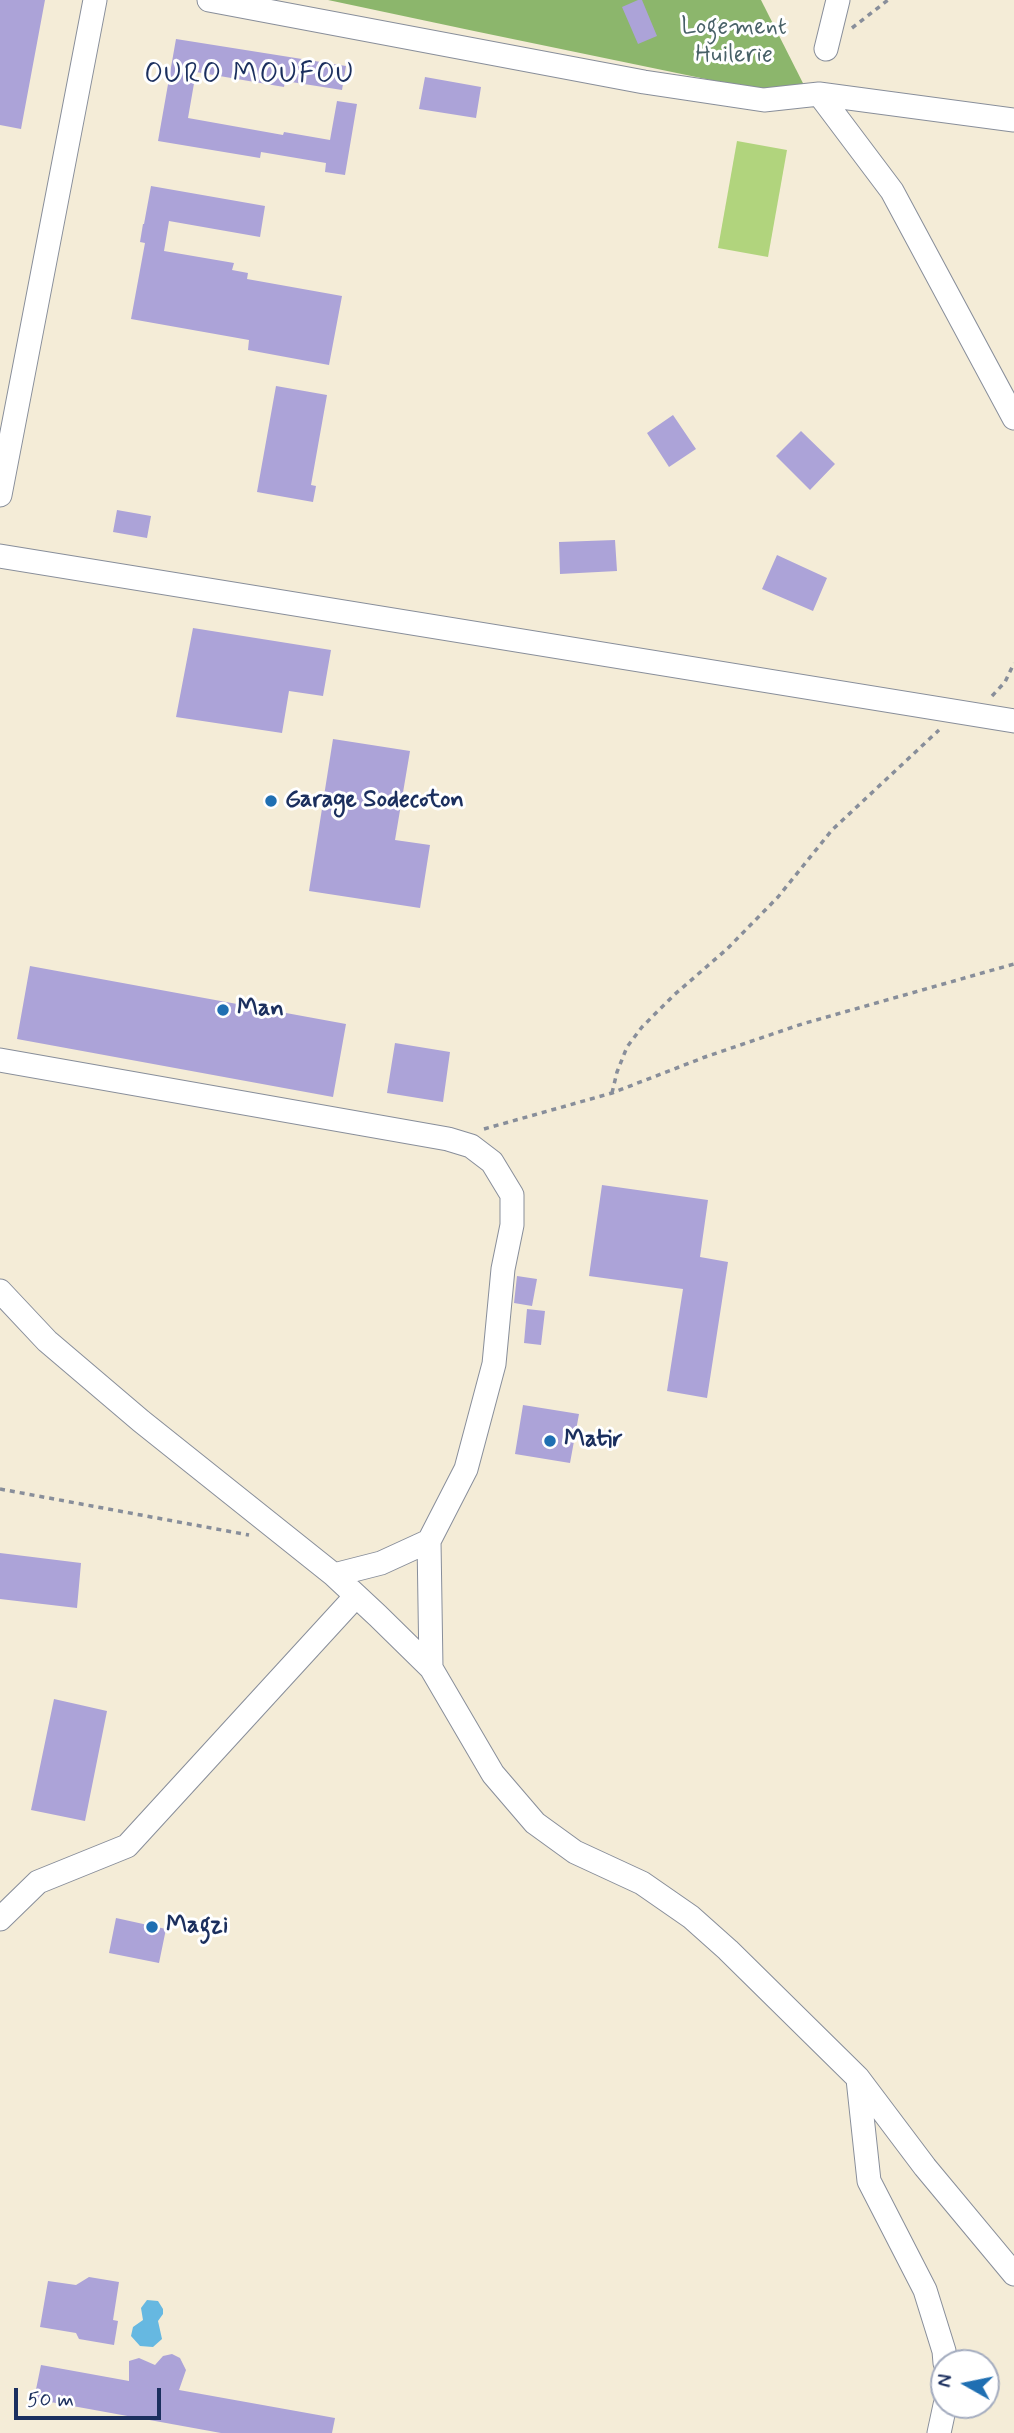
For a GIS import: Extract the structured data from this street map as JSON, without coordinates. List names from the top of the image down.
{
  "districts": ["OURO MOUFOU"],
  "parks": ["Logement Huilerie"],
  "places": [
    "Garage Sodecoton",
    "Man",
    "Matir",
    "Magzi"
  ],
  "scale_bar": "50 m",
  "north": "left"
}
